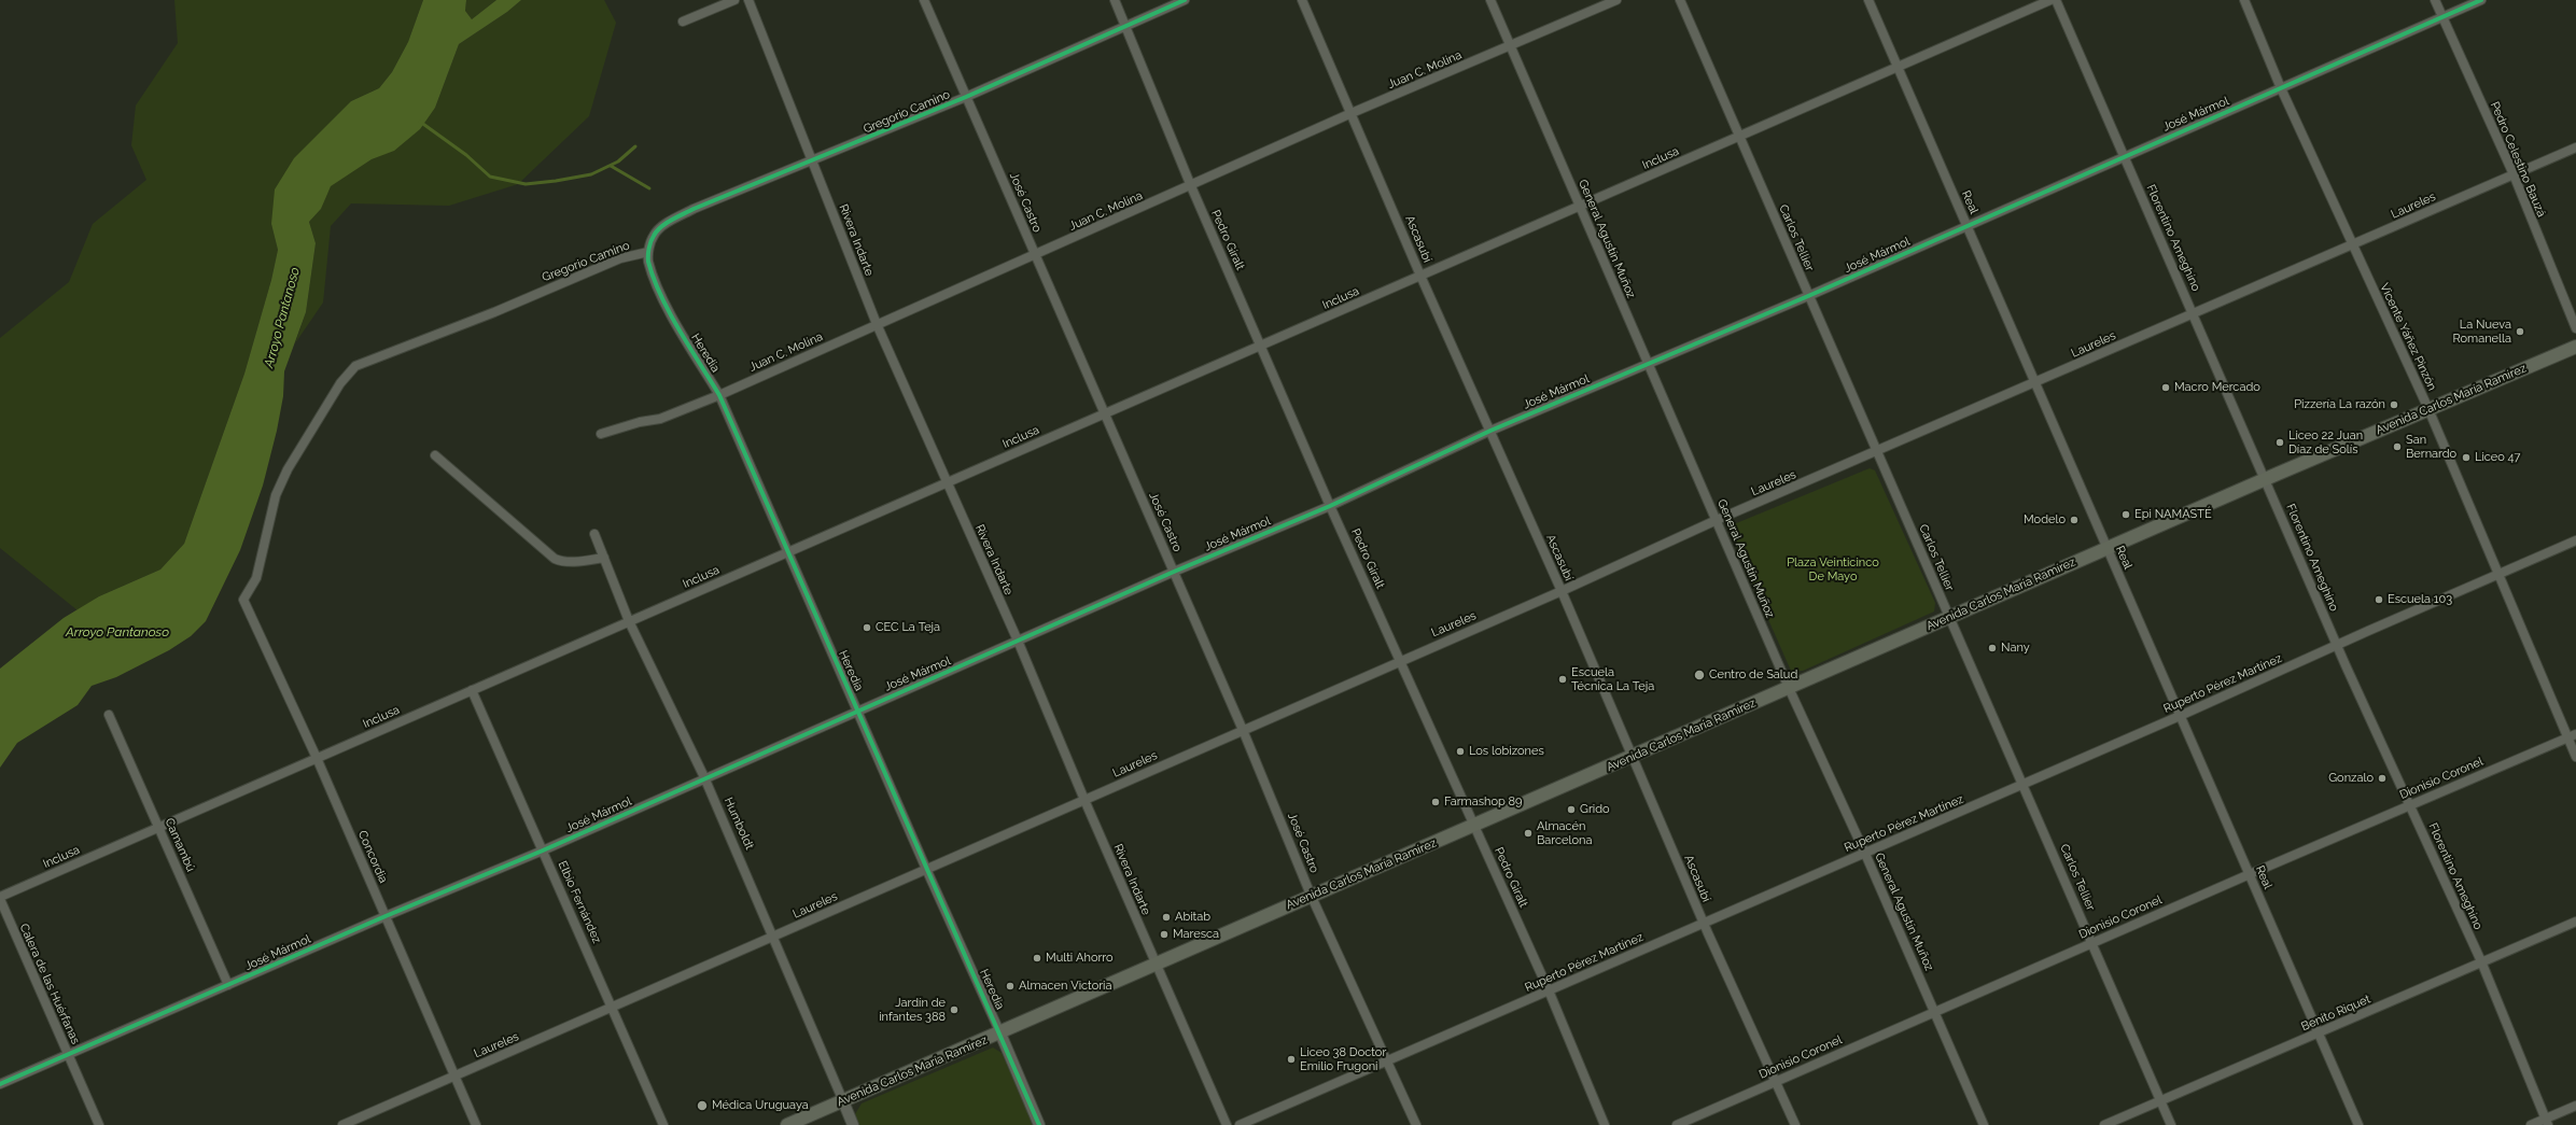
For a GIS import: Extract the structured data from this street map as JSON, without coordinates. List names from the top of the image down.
{
  "streets": {
    "main road": ["Avenida Carlos María Ramírez"],
    "street": [
      "Juan C. Molina",
      "Gregorio Camino",
      "José Mármol",
      "Inclusa",
      "Pedro Celestino Bauzá",
      "José Castro",
      "Real",
      "Laureles",
      "Carlos Tellier",
      "Florentino Ameghino",
      "Ascasubí",
      "General Agustín Muñoz",
      "Rivera Indarte",
      "Pedro Giralt",
      "Vicente Yáñez Pinzón",
      "Heredia",
      "Ruperto Pérez Martínez",
      "Dionisio Coronel",
      "Humboldt",
      "Camambú",
      "Concordia",
      "Elbio Fernández",
      "Calera de las Huérfanas",
      "Benito Riquet"
    ]
  },
  "crossings": [
    ["Juan C. Molina", "José Castro"],
    ["Juan C. Molina", "Ascasubí"],
    ["Juan C. Molina", "General Agustín Muñoz"],
    ["Juan C. Molina", "Rivera Indarte"],
    ["Juan C. Molina", "Pedro Giralt"],
    ["Juan C. Molina", "Heredia"],
    ["Gregorio Camino", "José Castro"],
    ["Gregorio Camino", "Rivera Indarte"],
    ["Gregorio Camino", "Pedro Giralt"],
    ["Gregorio Camino", "Heredia"],
    ["Gregorio Camino", "Concordia"],
    ["José Mármol", "Pedro Celestino Bauzá"],
    ["José Mármol", "José Castro"],
    ["José Mármol", "Real"],
    ["José Mármol", "Carlos Tellier"],
    ["José Mármol", "Florentino Ameghino"],
    ["José Mármol", "Ascasubí"],
    ["José Mármol", "General Agustín Muñoz"],
    ["José Mármol", "Rivera Indarte"],
    ["José Mármol", "Pedro Giralt"],
    ["José Mármol", "Vicente Yáñez Pinzón"],
    ["José Mármol", "Heredia"],
    ["José Mármol", "Humboldt"],
    ["José Mármol", "Camambú"],
    ["José Mármol", "Concordia"],
    ["José Mármol", "Elbio Fernández"],
    ["José Mármol", "Calera de las Huérfanas"],
    ["Inclusa", "José Castro"],
    ["Inclusa", "Real"],
    ["Inclusa", "Carlos Tellier"],
    ["Inclusa", "Ascasubí"],
    ["Inclusa", "General Agustín Muñoz"],
    ["Inclusa", "Rivera Indarte"],
    ["Inclusa", "Pedro Giralt"],
    ["Inclusa", "Heredia"],
    ["Inclusa", "Humboldt"],
    ["Inclusa", "Camambú"],
    ["Inclusa", "Concordia"],
    ["Inclusa", "Elbio Fernández"],
    ["Inclusa", "Calera de las Huérfanas"],
    ["Pedro Celestino Bauzá", "Laureles"],
    ["José Castro", "Laureles"],
    ["José Castro", "Avenida Carlos María Ramírez"],
    ["José Castro", "Ruperto Pérez Martínez"],
    ["Real", "Laureles"],
    ["Real", "Avenida Carlos María Ramírez"],
    ["Real", "Ruperto Pérez Martínez"],
    ["Real", "Dionisio Coronel"],
    ["Real", "Benito Riquet"],
    ["Laureles", "Carlos Tellier"],
    ["Laureles", "Florentino Ameghino"],
    ["Laureles", "Ascasubí"],
    ["Laureles", "General Agustín Muñoz"],
    ["Laureles", "Rivera Indarte"],
    ["Laureles", "Pedro Giralt"],
    ["Laureles", "Vicente Yáñez Pinzón"],
    ["Laureles", "Heredia"],
    ["Laureles", "Humboldt"],
    ["Laureles", "Concordia"],
    ["Laureles", "Elbio Fernández"],
    ["Carlos Tellier", "Avenida Carlos María Ramírez"],
    ["Carlos Tellier", "Ruperto Pérez Martínez"],
    ["Carlos Tellier", "Dionisio Coronel"],
    ["Carlos Tellier", "Benito Riquet"],
    ["Florentino Ameghino", "Avenida Carlos María Ramírez"],
    ["Florentino Ameghino", "Ruperto Pérez Martínez"],
    ["Florentino Ameghino", "Dionisio Coronel"],
    ["Florentino Ameghino", "Benito Riquet"],
    ["Ascasubí", "Avenida Carlos María Ramírez"],
    ["Ascasubí", "Ruperto Pérez Martínez"],
    ["Ascasubí", "Dionisio Coronel"],
    ["General Agustín Muñoz", "Avenida Carlos María Ramírez"],
    ["General Agustín Muñoz", "Ruperto Pérez Martínez"],
    ["General Agustín Muñoz", "Dionisio Coronel"],
    ["Rivera Indarte", "Avenida Carlos María Ramírez"],
    ["Pedro Giralt", "Avenida Carlos María Ramírez"],
    ["Pedro Giralt", "Ruperto Pérez Martínez"],
    ["Vicente Yáñez Pinzón", "Avenida Carlos María Ramírez"],
    ["Vicente Yáñez Pinzón", "Ruperto Pérez Martínez"],
    ["Vicente Yáñez Pinzón", "Dionisio Coronel"],
    ["Heredia", "Avenida Carlos María Ramírez"],
    ["Avenida Carlos María Ramírez", "Humboldt"]
  ],
  "water": ["Arroyo Pantanoso"],
  "parks": ["Plaza Veinticinco De Mayo"],
  "places": [
    "La Nueva Romanella",
    "Macro Mercado",
    "Pizzería La razón",
    "Liceo 22 Juan Díaz de Solís",
    "San Bernardo",
    "Liceo 47",
    "Epi NAMASTÉ",
    "Modelo",
    "Escuela 103",
    "CEC La Teja",
    "Nany",
    "Centro de Salud",
    "Escuela Técnica La Teja",
    "Los lobizones",
    "Gonzalo",
    "Farmashop 89",
    "Grido",
    "Almacén Barcelona",
    "Abitab",
    "Maresca",
    "Multi Ahorro",
    "Almacen Victoria",
    "Jardín de infantes 388",
    "Liceo 38 Doctor Emilio Frugoni",
    "Médica Uruguaya"
  ]
}
